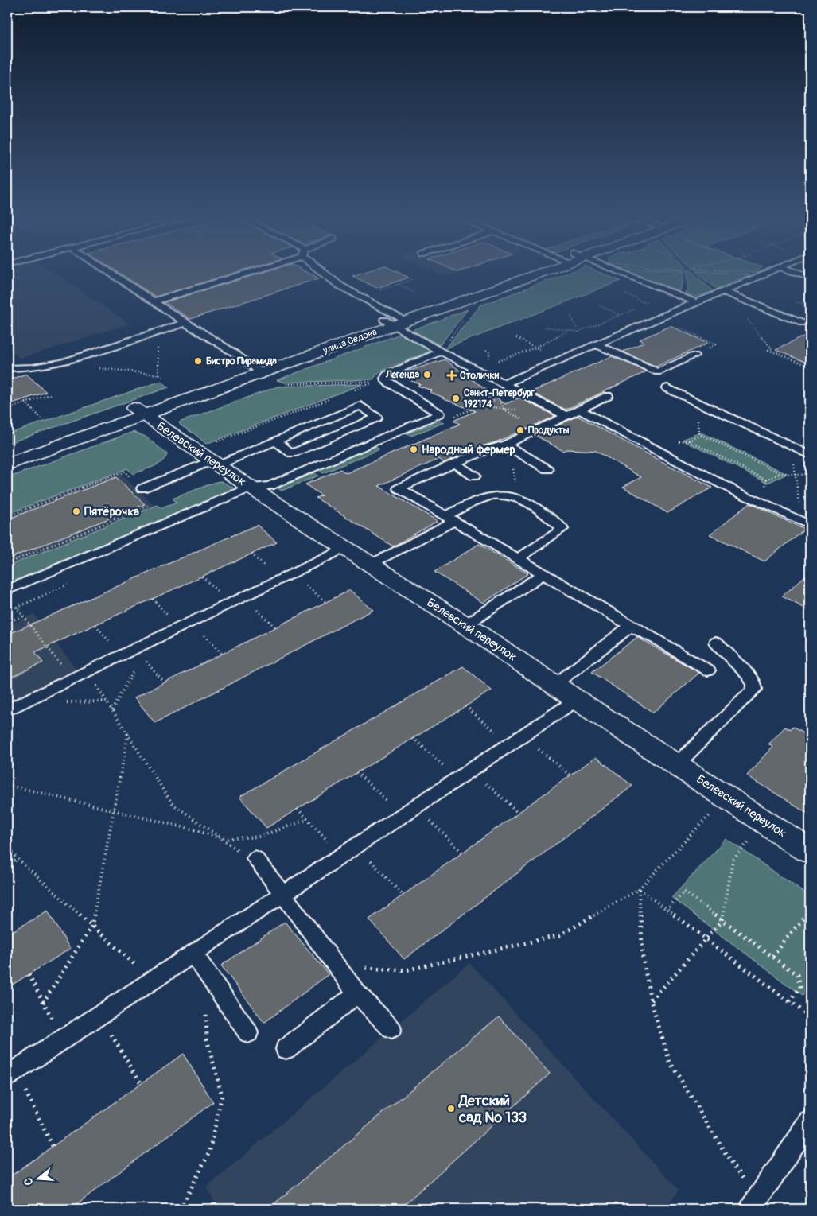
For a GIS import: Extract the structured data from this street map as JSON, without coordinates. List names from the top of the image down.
{
  "streets": {
    "main road": ["улица Седова", "Белевский переулок"]
  },
  "crossings": [
    ["улица Седова", "Белевский переулок"]
  ],
  "places": {
    "other": [
      "Бистро Пирамида",
      "Легенда",
      "Санкт-Петербург 192174",
      "Продукты",
      "Народный фермер",
      "Пятёрочка",
      "Детский сад № 133"
    ],
    "health": ["Столички"]
  },
  "north": "left"
}
